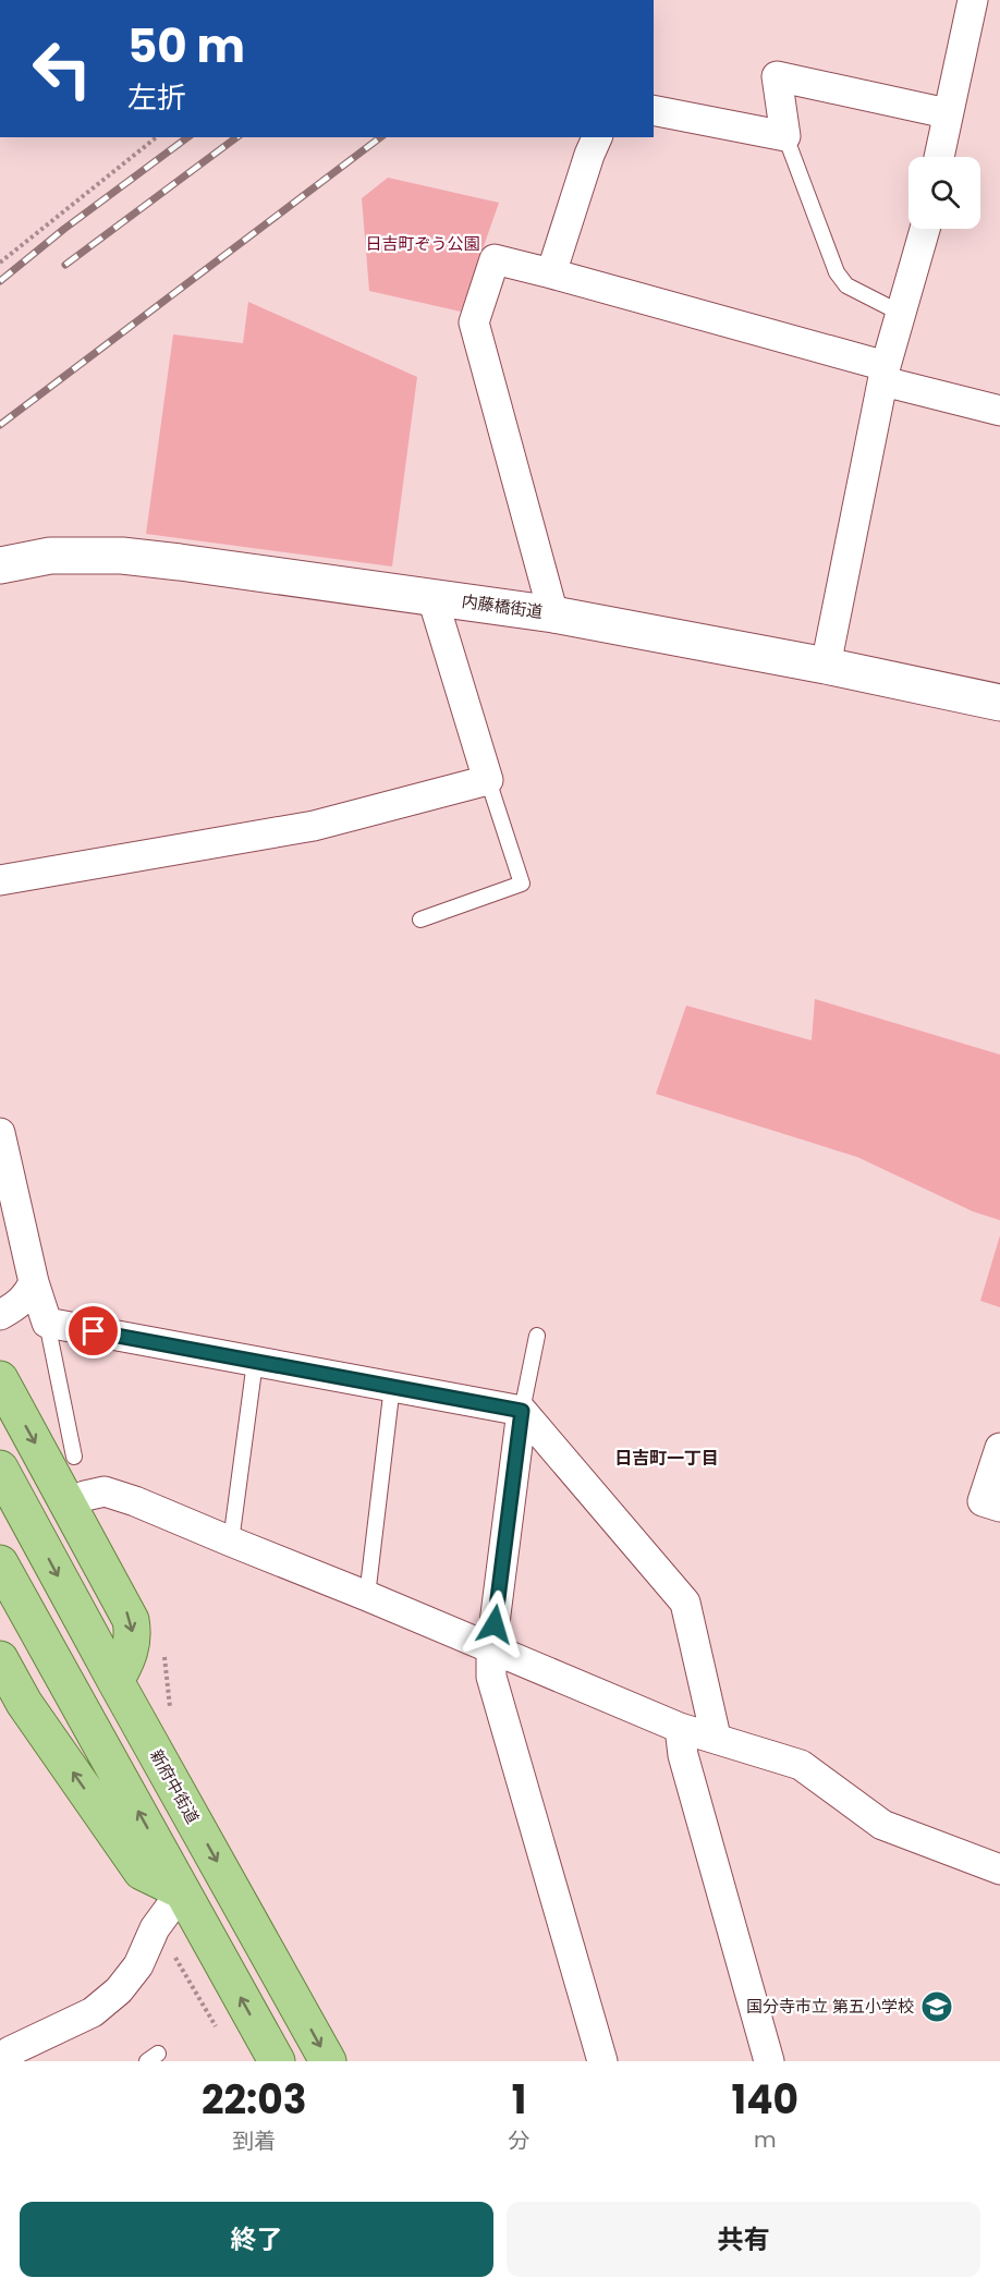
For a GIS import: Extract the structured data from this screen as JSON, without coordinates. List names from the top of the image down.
{
  "streets": {
    "main road": ["新府中街道"],
    "street": ["内藤橋街道"]
  },
  "districts": ["日吉町一丁目"],
  "parks": ["日吉町ぞう公園"],
  "places": {
    "school or university": ["国分寺市立 第五小学校"]
  },
  "page": {
    "turn": ["50 m", "左折"],
    "eta": [
      "22:03",
      "到着",
      "1",
      "分",
      "140",
      "m"
    ],
    "buttons": ["終了", "共有"]
  }
}
